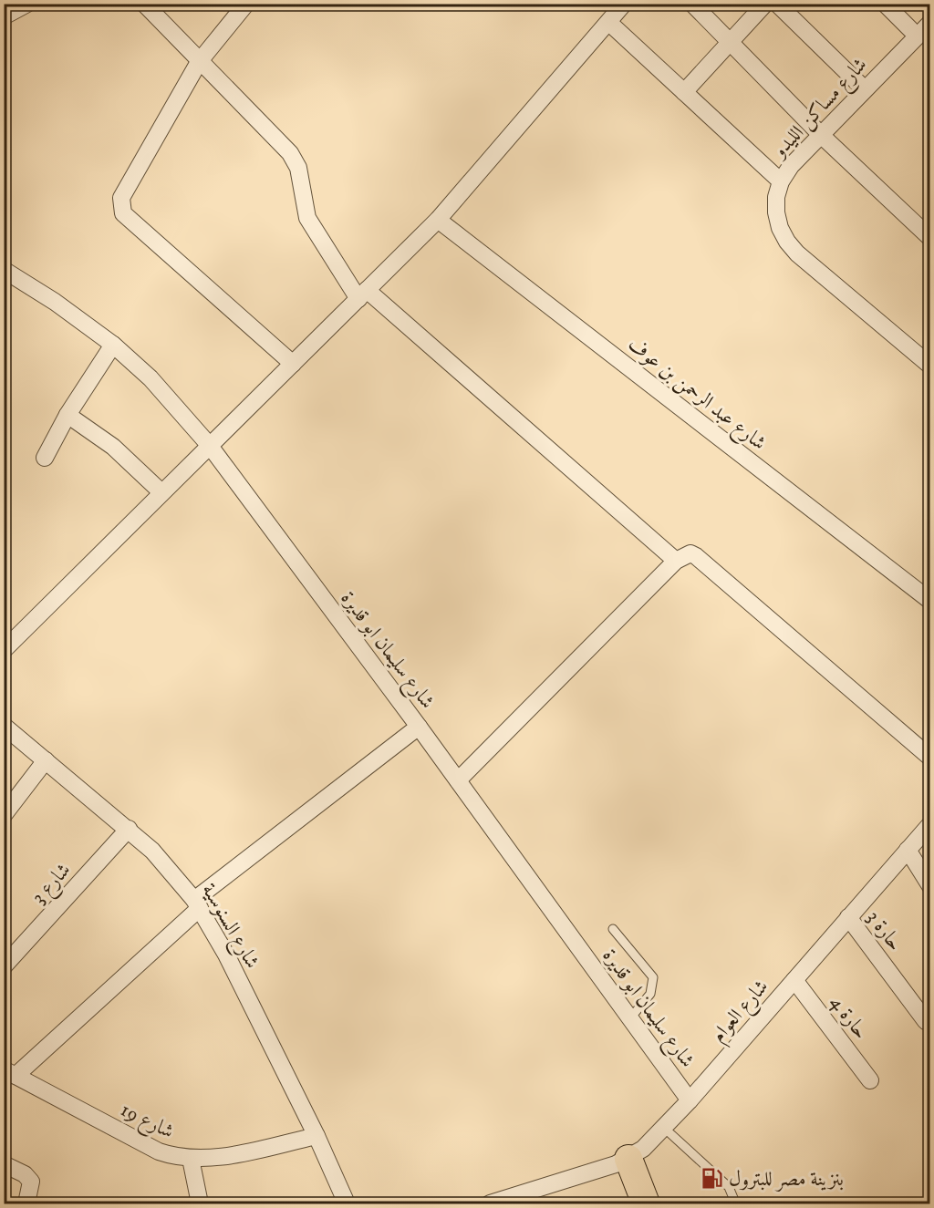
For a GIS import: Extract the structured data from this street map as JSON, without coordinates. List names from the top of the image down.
{
  "streets": {
    "street": [
      "شارع مساكن الليدو",
      "شارع عبد الرحمن بن عوف",
      "شارع سليمان ابو قديرة",
      "شارع 3",
      "شارع السنوسية",
      "حارة 3",
      "شارع العوام",
      "حارة 4",
      "شارع 19"
    ]
  },
  "crossings": [
    ["شارع سليمان ابو قديرة", "شارع العوام"],
    ["شارع 3", "شارع السنوسية"],
    ["شارع السنوسية", "شارع 19"],
    ["حارة 3", "شارع العوام"],
    ["شارع العوام", "حارة 4"]
  ],
  "places": {
    "fuel station": ["بنزينة مصر للبترول"]
  }
}
